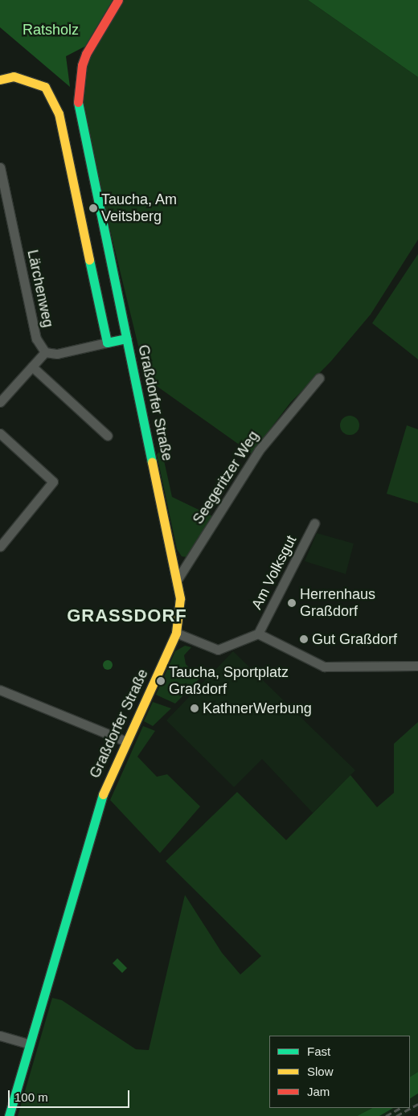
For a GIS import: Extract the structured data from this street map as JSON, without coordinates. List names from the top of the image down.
{
  "streets": {
    "street": [
      "Lärchenweg",
      "Graßdorfer Straße",
      "Seegeritzer Weg",
      "Am Volksgut"
    ]
  },
  "crossings": [
    ["Graßdorfer Straße", "Seegeritzer Weg"]
  ],
  "districts": ["GRASSDORF"],
  "parks": ["Ratsholz"],
  "places": [
    "Taucha, Am Veitsberg",
    "Herrenhaus Graßdorf",
    "Gut Graßdorf",
    "Taucha, Sportplatz Graßdorf",
    "KathnerWerbung"
  ],
  "legend": ["Fast", "Slow", "Jam"],
  "scale_bar": "100 m"
}
